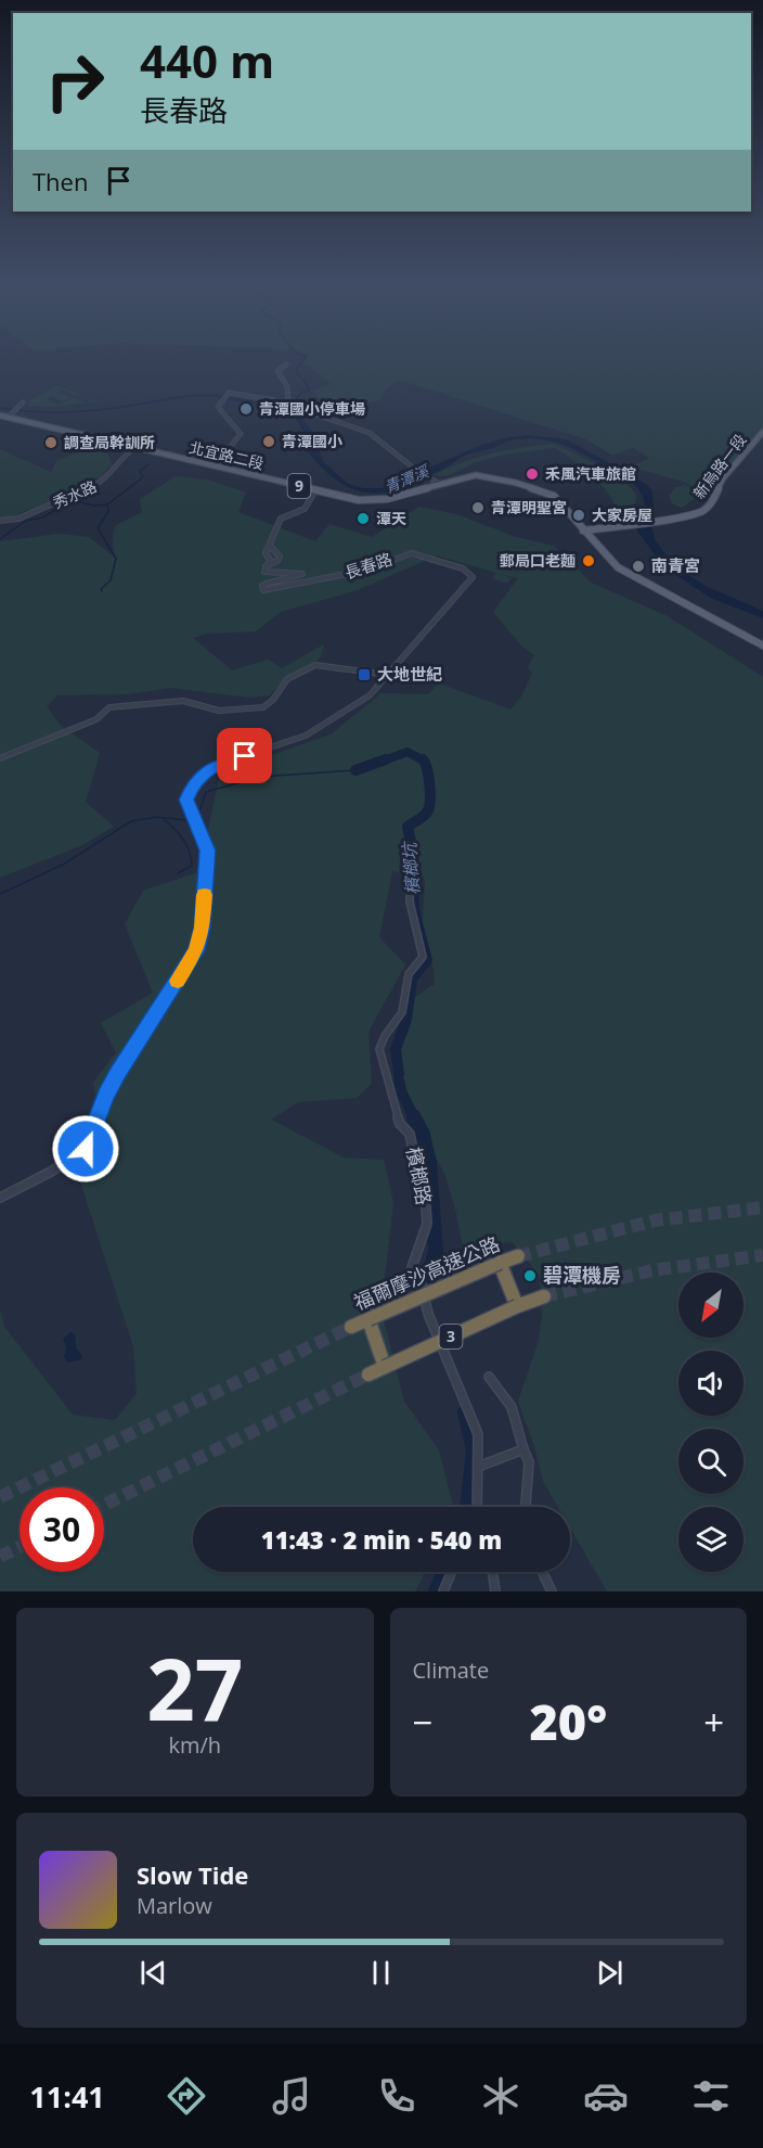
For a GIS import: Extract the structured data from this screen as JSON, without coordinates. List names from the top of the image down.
{
  "streets": {
    "highway": ["福爾摩沙高速公路", "3"],
    "main road": ["北宜路二段", "新烏路一段", "9"],
    "street": ["秀水路", "長春路", "檳榔路"]
  },
  "crossings": [
    ["北宜路二段", "新烏路一段"],
    ["北宜路二段", "9"],
    ["北宜路二段", "秀水路"],
    ["新烏路一段", "9"]
  ],
  "water": ["青潭溪", "檳榔坑"],
  "places": {
    "other": [
      "青潭國小停車場",
      "青潭國小",
      "調查局幹訓所",
      "禾風汽車旅館",
      "青潭明聖宮",
      "大家房屋",
      "潭天",
      "郵局口老麵",
      "南青宮",
      "碧潭機房"
    ],
    "transit": ["大地世紀"]
  },
  "north": "bottom left",
  "page": {
    "turn": ["440 m", "長春路"],
    "then": "Then",
    "limit": "30",
    "trip": "11:43 · 2 min · 540 m",
    "tile": [
      ["27", "km/h"],
      "Climate"
    ],
    "heat": ["−", "20°", "+"],
    "song": ["Slow Tide", "Marlow"],
    "tabs": "11:41"
  }
}
